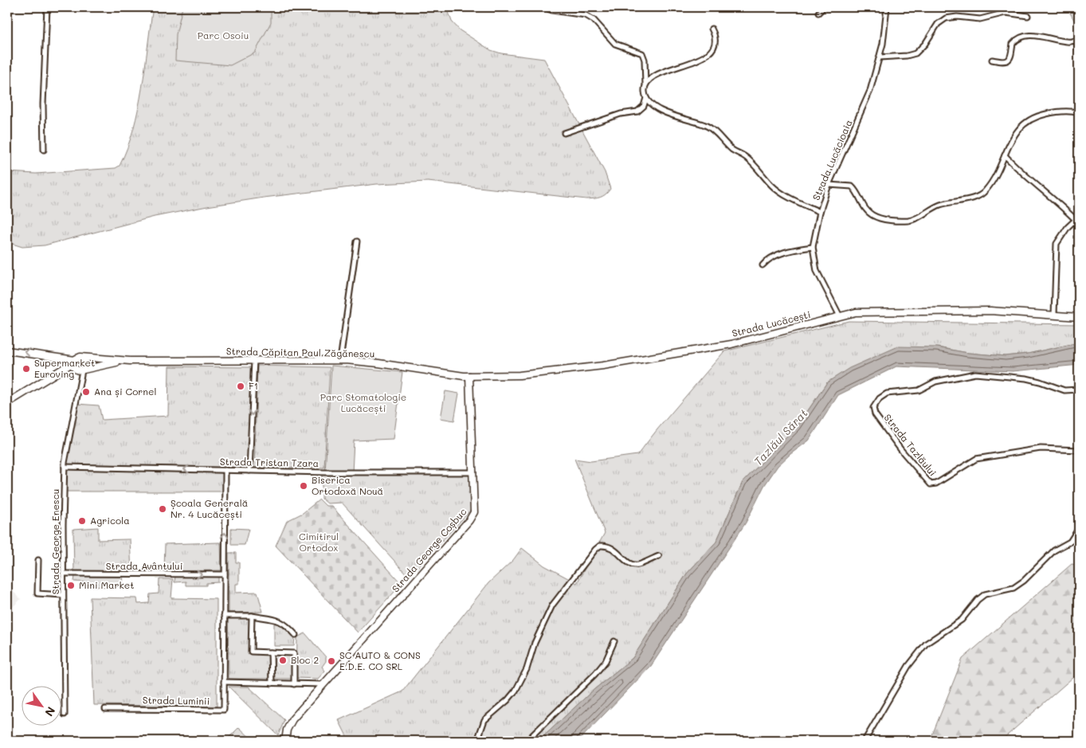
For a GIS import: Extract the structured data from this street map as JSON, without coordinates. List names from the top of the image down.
{
  "streets": {
    "main road": ["Strada Lucăcești", "Strada Căpitan Paul Zăgănescu", "Strada George Coșbuc"],
    "street": [
      "Strada Lucăcioaia",
      "Strada Tazlăului",
      "Strada Tristan Tzara",
      "Strada George Enescu",
      "Strada Avântului",
      "Strada Luminii"
    ]
  },
  "crossings": [
    ["Strada Lucăcioaia", "Strada Lucăcești"],
    ["Strada Lucăcești", "Strada Căpitan Paul Zăgănescu"],
    ["Strada Lucăcești", "Strada George Coșbuc"],
    ["Strada Căpitan Paul Zăgănescu", "Strada George Enescu"],
    ["Strada Căpitan Paul Zăgănescu", "Strada George Coșbuc"],
    ["Strada Tristan Tzara", "Strada George Enescu"],
    ["Strada Tristan Tzara", "Strada George Coșbuc"],
    ["Strada Tristan Tzara", "Strada Luminii"],
    ["Strada George Enescu", "Strada Avântului"],
    ["Strada Avântului", "Strada Luminii"]
  ],
  "one_way": ["Strada Tristan Tzara", "Strada Avântului"],
  "water": ["Tazlăul Sărat"],
  "parks": ["Parc Osoiu", "Parc Stomatologie Lucăcești", "Cimitirul Ortodox"],
  "places": [
    "Supermarket Euroving",
    "F1",
    "Ana și Cornel",
    "Biserica Ortodoxă Nouă",
    "Școala Generală Nr. 4 Lucăcești",
    "Agricola",
    "Mini Market",
    "Bloc 2",
    "SC AUTO & CONS E.D.E. CO SRL"
  ],
  "north": "bottom right"
}
